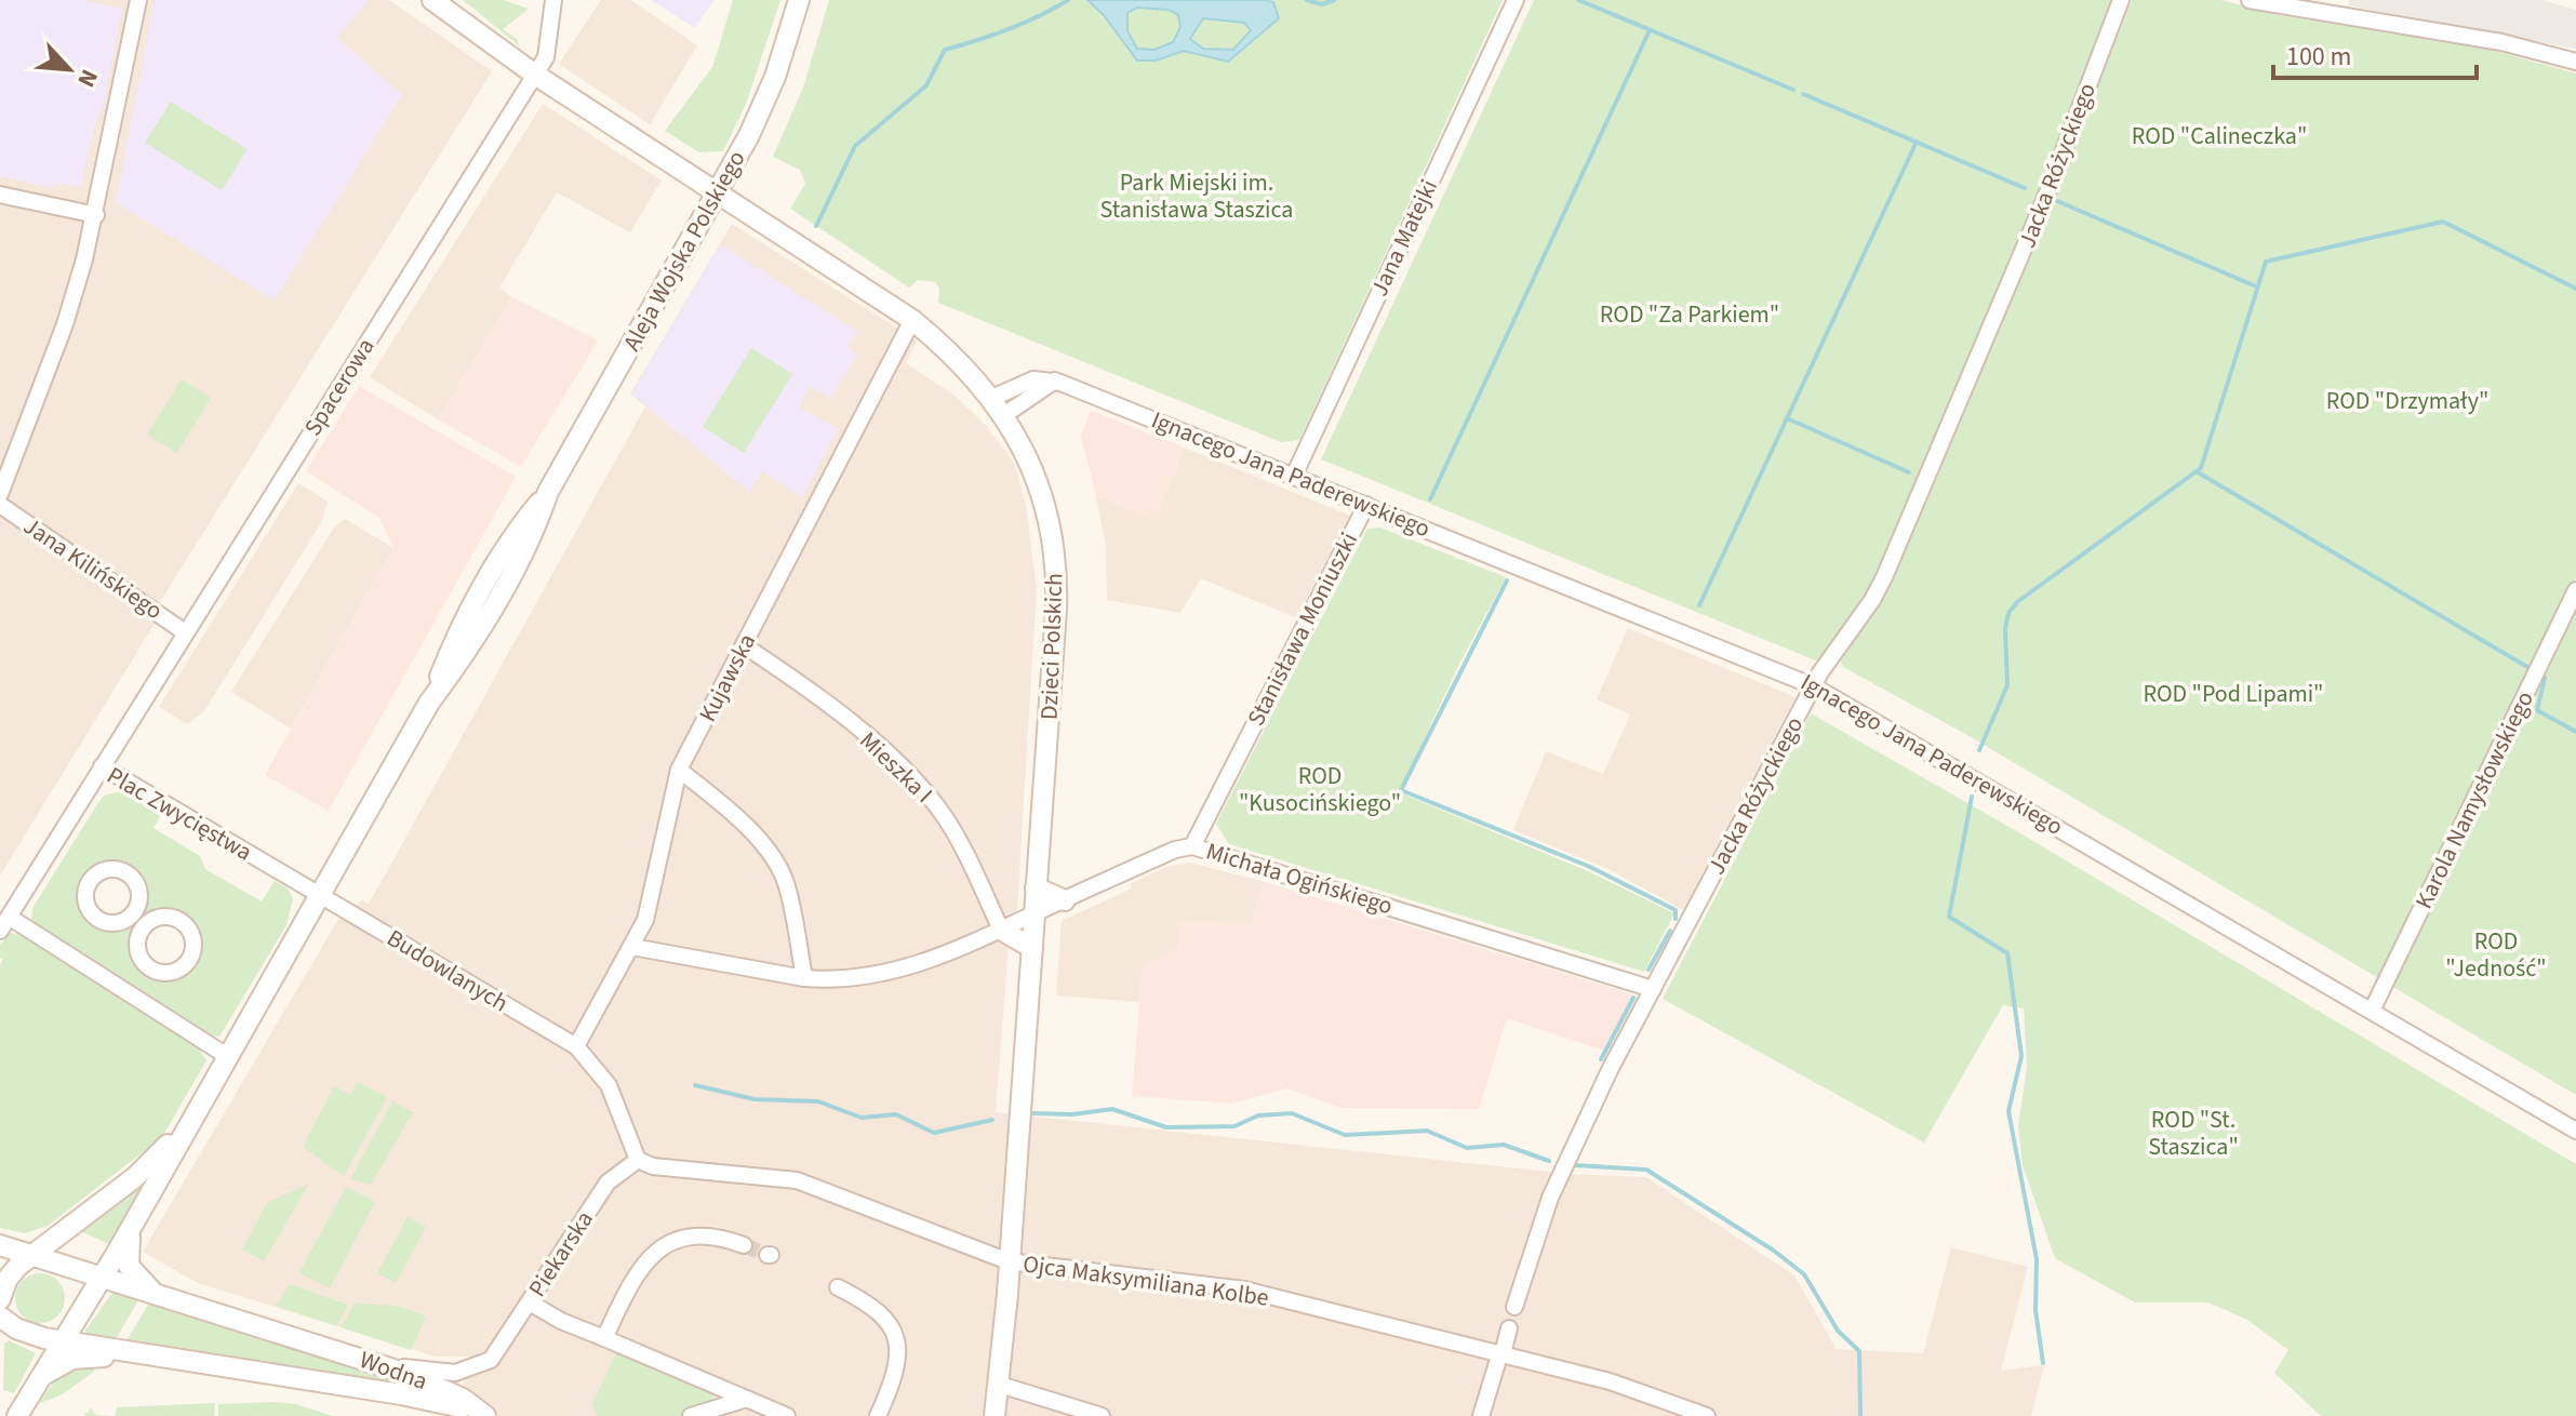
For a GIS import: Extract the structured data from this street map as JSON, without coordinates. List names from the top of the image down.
{
  "streets": {
    "street": [
      "Jacka Różyckiego",
      "Jana Matejki",
      "Aleja Wojska Polskiego",
      "Spacerowa",
      "Ignacego Jana Paderewskiego",
      "Jana Kilińskiego",
      "Stanisława Moniuszki",
      "Dzieci Polskich",
      "Kujawska",
      "Mieszka I",
      "Karola Namysłowskiego",
      "Plac Zwycięstwa",
      "Michała Ogińskiego",
      "Budowlanych",
      "Piekarska",
      "Ojca Maksymiliana Kolbe",
      "Wodna"
    ]
  },
  "crossings": [
    ["Jacka Różyckiego", "Ignacego Jana Paderewskiego"],
    ["Jacka Różyckiego", "Michała Ogińskiego"],
    ["Jana Matejki", "Ignacego Jana Paderewskiego"],
    ["Aleja Wojska Polskiego", "Dzieci Polskich"],
    ["Aleja Wojska Polskiego", "Plac Zwycięstwa"],
    ["Aleja Wojska Polskiego", "Budowlanych"],
    ["Spacerowa", "Jana Kilińskiego"],
    ["Spacerowa", "Dzieci Polskich"],
    ["Spacerowa", "Plac Zwycięstwa"],
    ["Ignacego Jana Paderewskiego", "Stanisława Moniuszki"],
    ["Ignacego Jana Paderewskiego", "Dzieci Polskich"],
    ["Ignacego Jana Paderewskiego", "Karola Namysłowskiego"],
    ["Stanisława Moniuszki", "Michała Ogińskiego"],
    ["Dzieci Polskich", "Kujawska"],
    ["Dzieci Polskich", "Michała Ogińskiego"],
    ["Dzieci Polskich", "Ojca Maksymiliana Kolbe"],
    ["Kujawska", "Mieszka I"],
    ["Kujawska", "Michała Ogińskiego"],
    ["Kujawska", "Budowlanych"],
    ["Mieszka I", "Michała Ogińskiego"],
    ["Plac Zwycięstwa", "Budowlanych"],
    ["Piekarska", "Ojca Maksymiliana Kolbe"],
    ["Piekarska", "Wodna"]
  ],
  "parks": [
    "ROD \"Calineczka\"",
    "Park Miejski im. Stanisława Staszica",
    "ROD \"Za Parkiem\"",
    "ROD \"Drzymały\"",
    "ROD \"Pod Lipami\"",
    "ROD \"Kusocińskiego\"",
    "ROD \"Jedność\"",
    "ROD \"St. Staszica\""
  ],
  "scale_bar": "100 m",
  "north": "bottom right"
}
